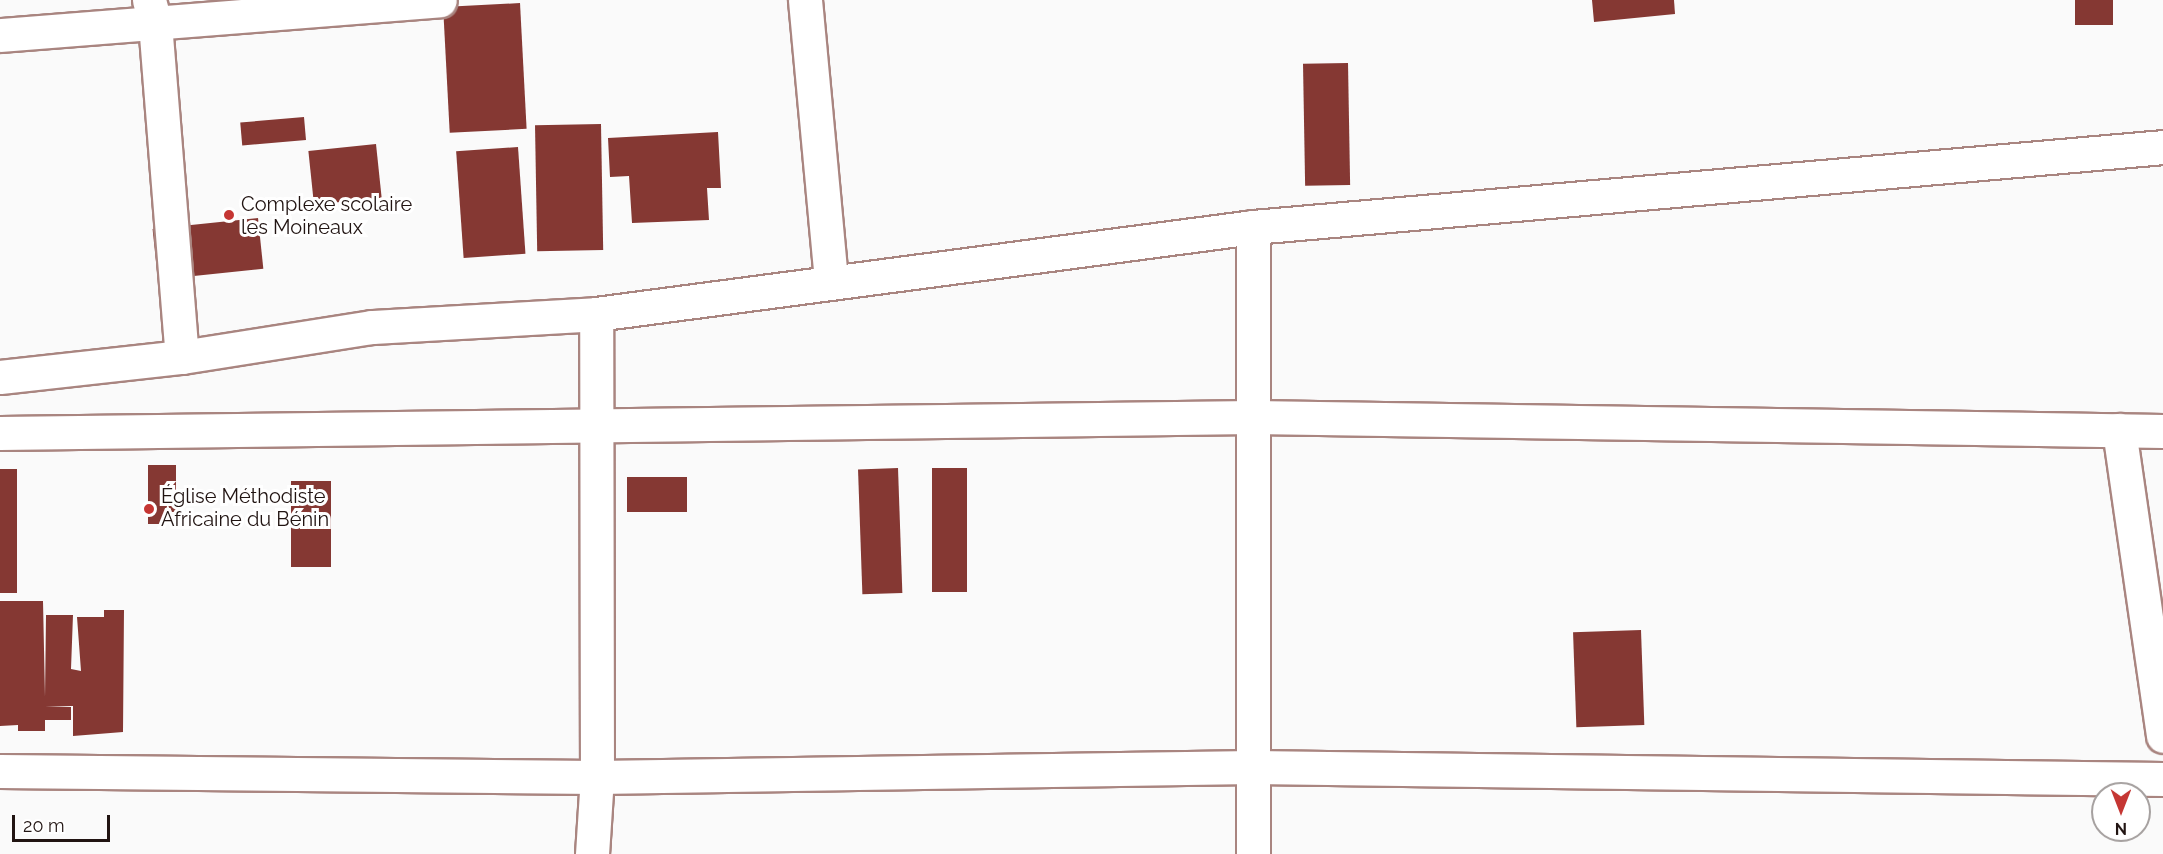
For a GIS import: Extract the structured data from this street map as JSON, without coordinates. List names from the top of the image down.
{
  "places": ["Complexe scolaire les Moineaux", "Église Méthodiste Africaine du Bénin"],
  "scale_bar": "20 m",
  "north": "bottom"
}
